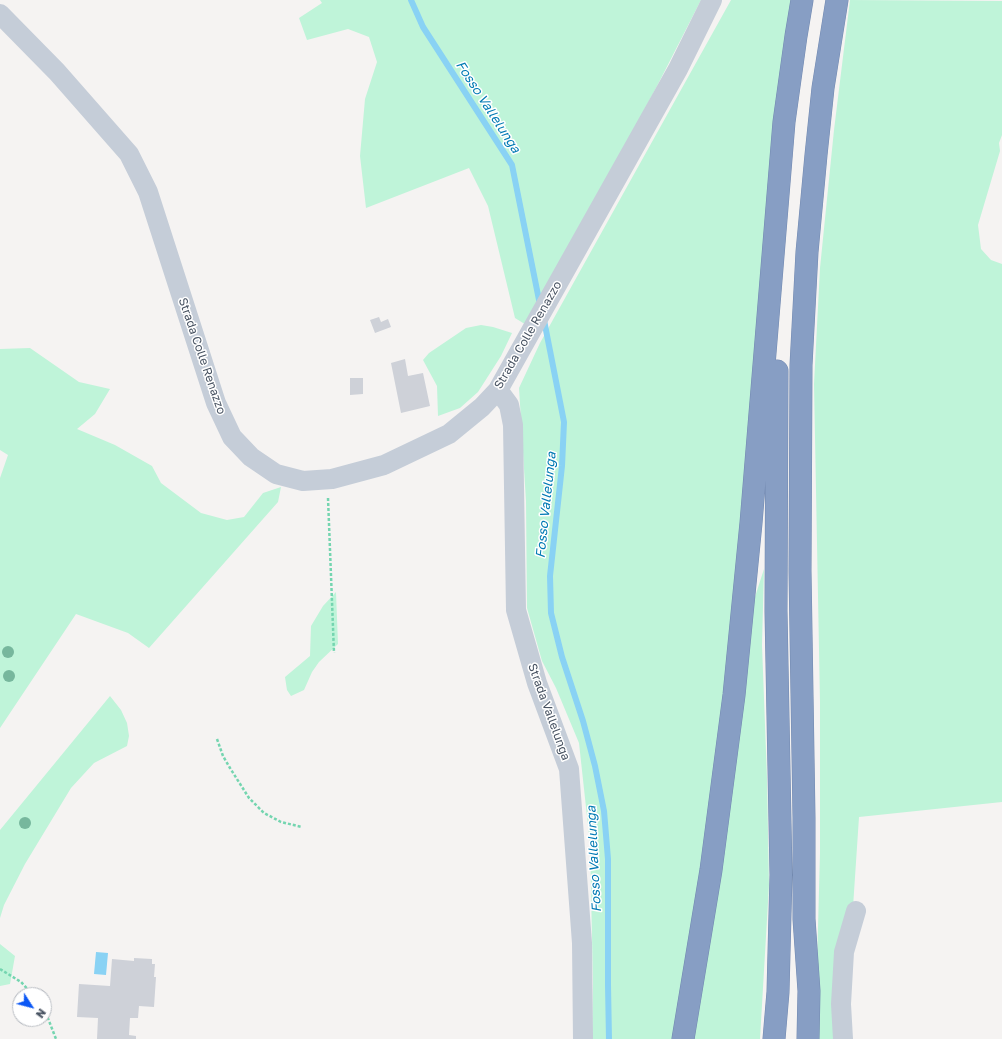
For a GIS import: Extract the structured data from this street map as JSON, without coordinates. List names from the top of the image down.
{
  "streets": {
    "street": ["Strada Colle Renazzo", "Strada Vallelunga"]
  },
  "crossings": [
    ["Strada Colle Renazzo", "Strada Vallelunga"]
  ],
  "water": ["Fosso Vallelunga"],
  "north": "bottom right"
}
